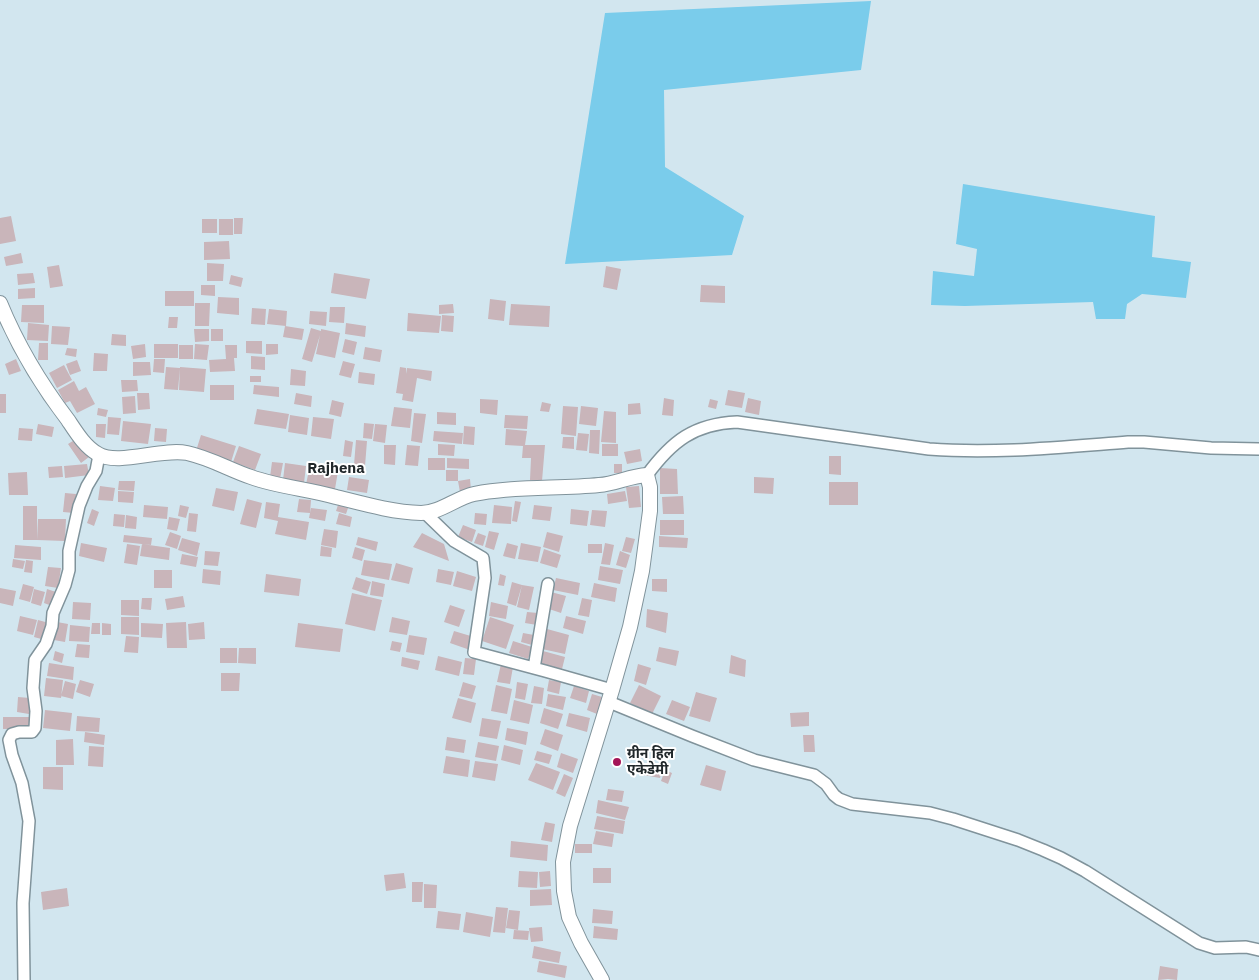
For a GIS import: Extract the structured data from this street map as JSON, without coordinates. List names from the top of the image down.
{
  "districts": ["Rajhena"],
  "places": ["ग्रीन हिल एकेडेमी"]
}
